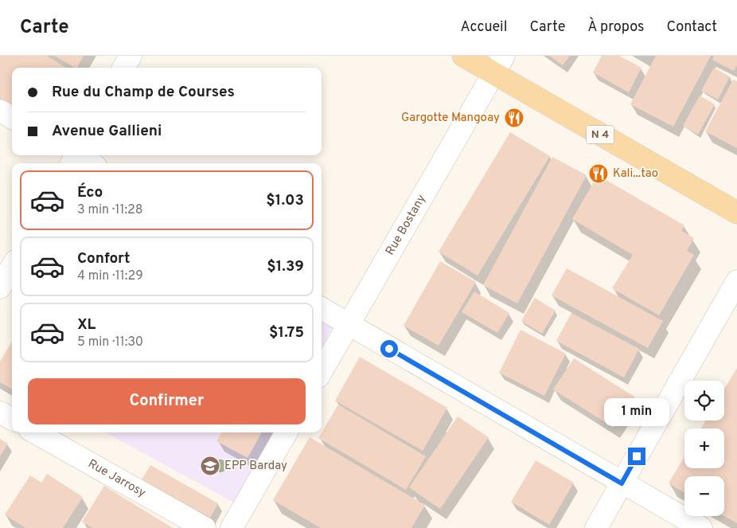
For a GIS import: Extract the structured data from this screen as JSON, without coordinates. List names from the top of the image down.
{
  "streets": {
    "main road": ["N 4"],
    "street": ["Rue Bostany", "Rue Jarrosy"]
  },
  "crossings": [
    ["N 4", "Rue Bostany"]
  ],
  "places": {
    "restaurant": ["Gargotte Mangoay", "Kali...tao"],
    "school or university": ["EPP Barday"]
  },
  "page": {
    "header": "Carte",
    "nav": [
      "Accueil",
      "Carte",
      "À propos",
      "Contact"
    ],
    "banner": ["Rue du Champ de Courses", "Avenue Gallieni"],
    "list": [
      {
        "name": "Éco",
        "note": "3 min · 11:28",
        "value": "$1.03"
      },
      {
        "name": "Confort",
        "note": "4 min · 11:29",
        "value": "$1.39"
      },
      {
        "name": "XL",
        "note": "5 min · 11:30",
        "value": "$1.75"
      }
    ],
    "buttons": "Confirmer",
    "map_buttons": ["+", "−"],
    "bubble": "1 min"
  }
}
